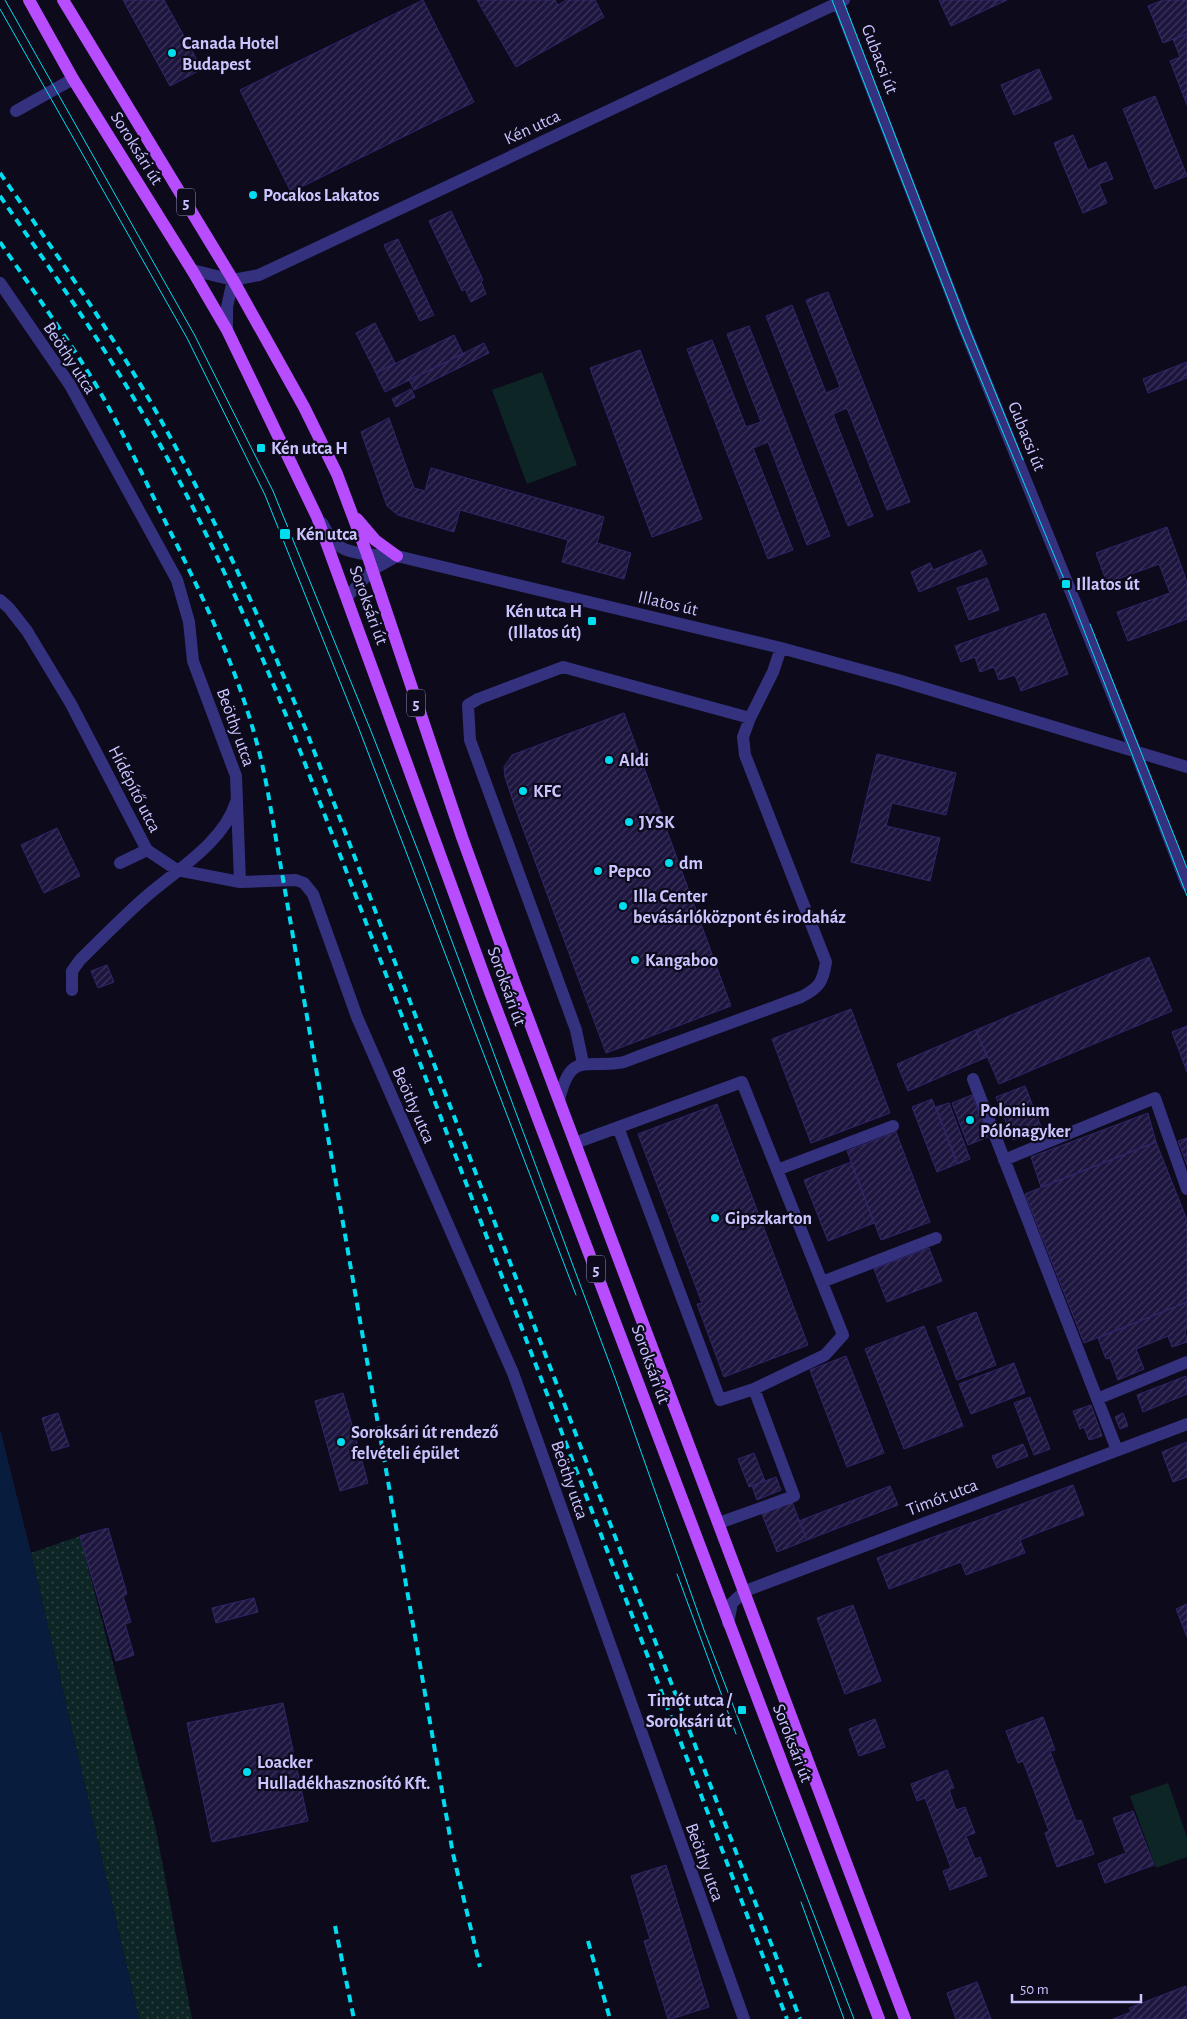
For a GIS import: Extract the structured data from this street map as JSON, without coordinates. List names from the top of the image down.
{
  "streets": {
    "main road": ["Soroksári út", "5"],
    "street": [
      "Gubacsi út",
      "Kén utca",
      "Beöthy utca",
      "Illatos út",
      "Hídépítő utca",
      "Timót utca"
    ]
  },
  "crossings": [
    ["Gubacsi út", "Kén utca"],
    ["Gubacsi út", "Illatos út"],
    ["Kén utca", "Soroksári út"],
    ["Soroksári út", "Illatos út"],
    ["Soroksári út", "Timót utca"]
  ],
  "places": {
    "other": [
      "Canada Hotel Budapest",
      "Pocakos Lakatos",
      "Aldi",
      "KFC",
      "JYSK",
      "dm",
      "Pepco",
      "Illa Center bevásárlóközpont és irodaház",
      "Kangaboo",
      "Polonium Pólónagyker",
      "Gipszkarton",
      "Soroksári út rendező felvételi épület",
      "Loacker Hulladékhasznosító Kft."
    ],
    "transit": [
      "Kén utca H",
      "Kén utca",
      "Illatos út",
      "Kén utca H (Illatos út)",
      "Timót utca / Soroksári út"
    ]
  },
  "scale_bar": "50 m"
}
